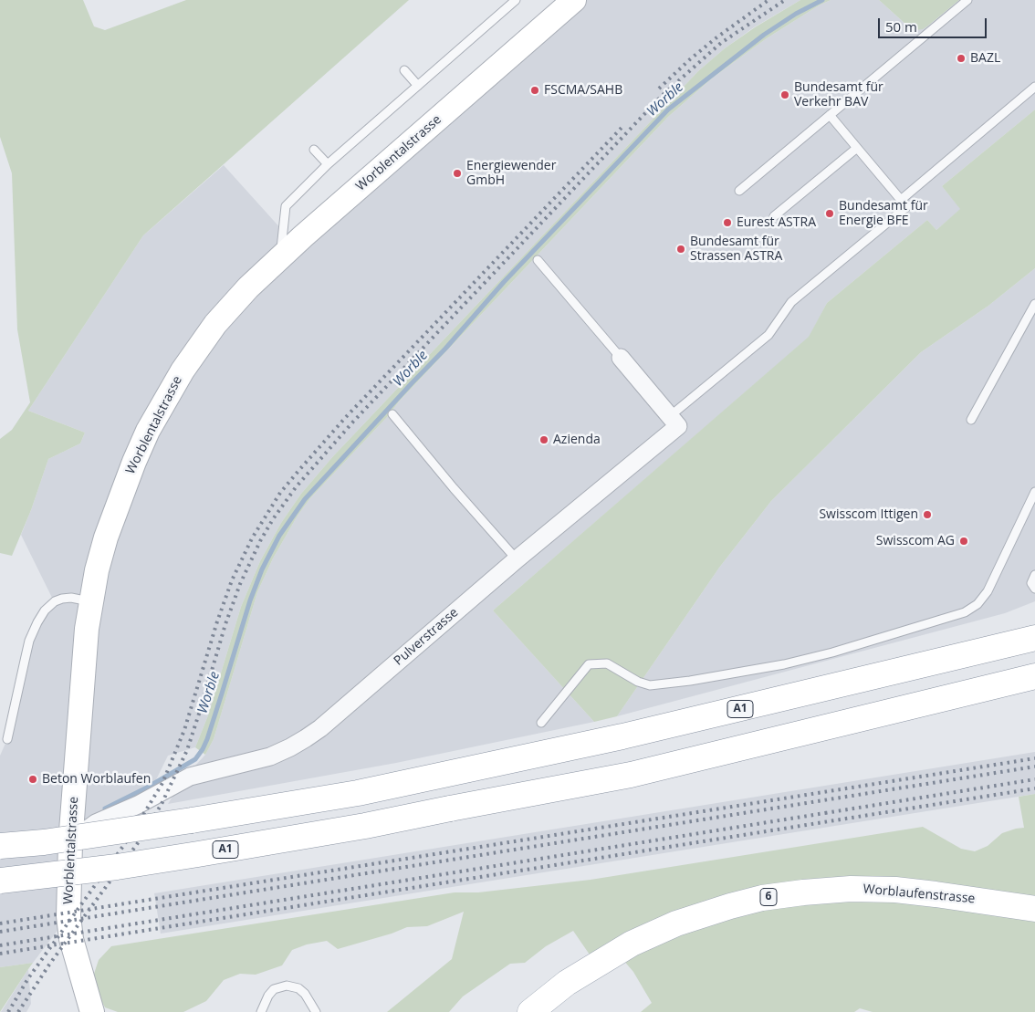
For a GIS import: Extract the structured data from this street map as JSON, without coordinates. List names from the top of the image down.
{
  "streets": {
    "main road": [
      "Worblentalstrasse",
      "A1",
      "Worblaufenstrasse",
      "6"
    ],
    "street": ["Pulverstrasse"]
  },
  "crossings": [
    ["Worblentalstrasse", "Pulverstrasse"]
  ],
  "water": ["Worble"],
  "places": [
    "BAZL",
    "FSCMA/SAHB",
    "Bundesamt für Verkehr BAV",
    "Energiewender GmbH",
    "Bundesamt für Energie BFE",
    "Eurest ASTRA",
    "Bundesamt für Strassen ASTRA",
    "Azienda",
    "Swisscom Ittigen",
    "Swisscom AG",
    "Beton Worblaufen"
  ],
  "scale_bar": "50 m"
}
